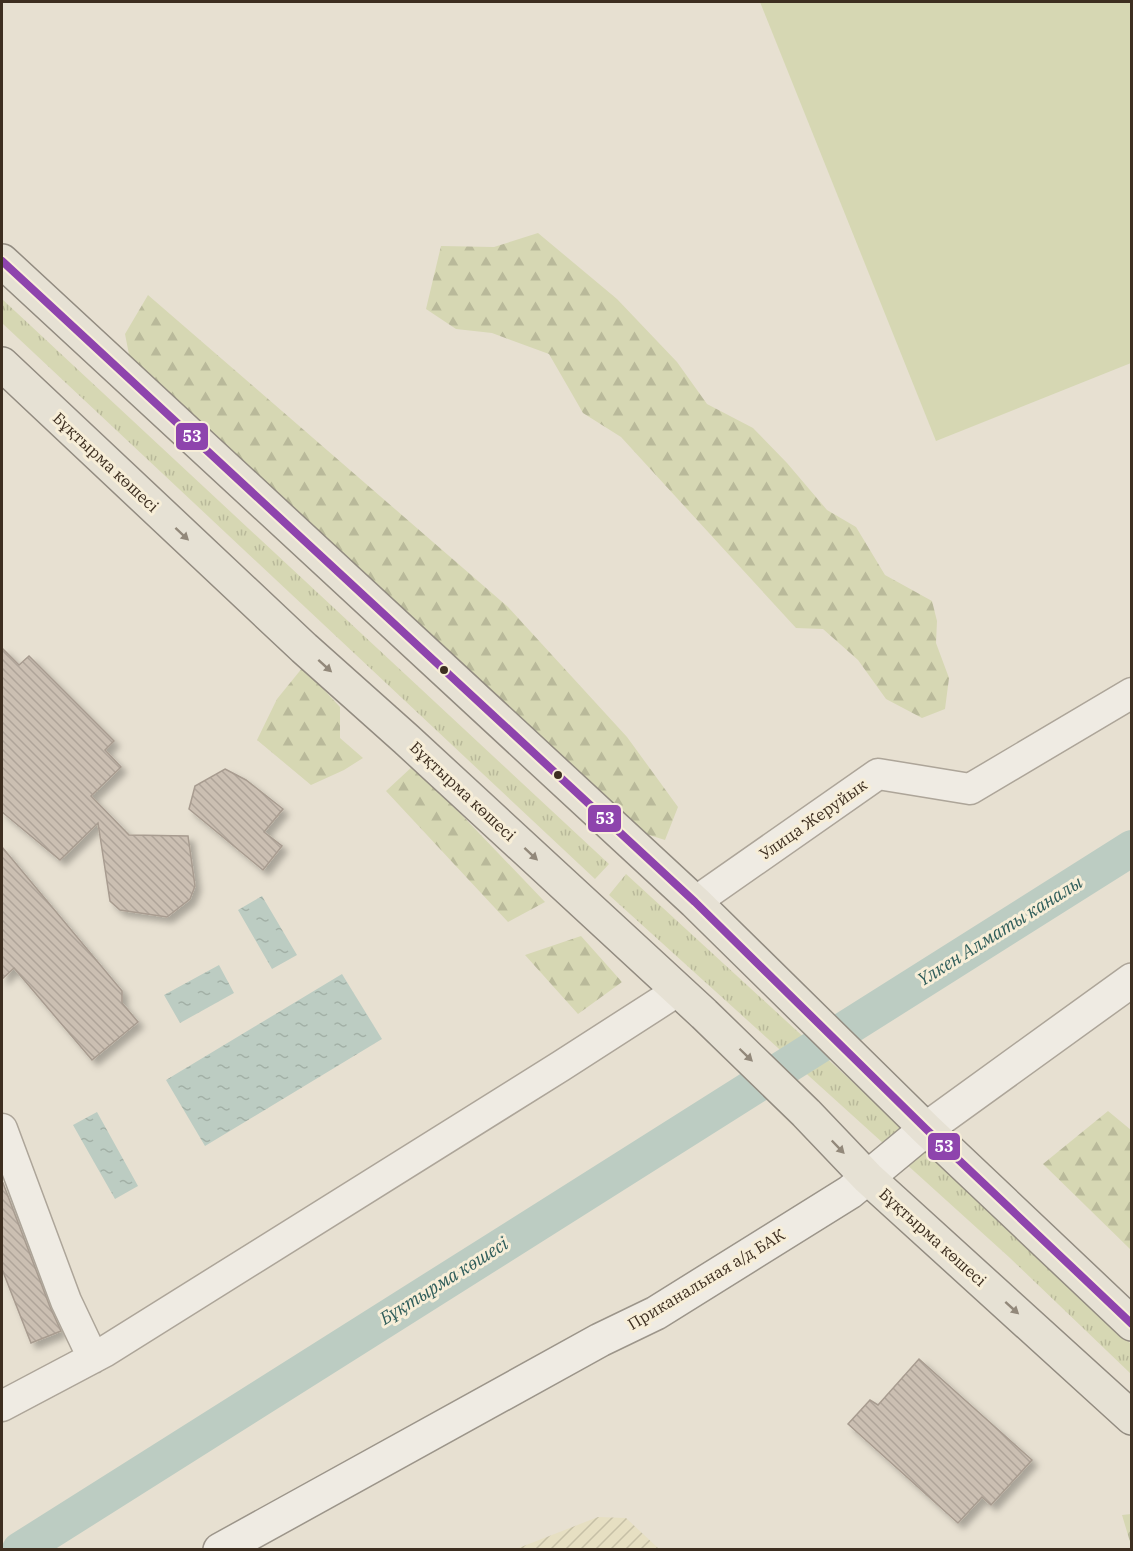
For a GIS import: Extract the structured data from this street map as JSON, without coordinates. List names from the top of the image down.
{
  "streets": {
    "main road": ["Бұқтырма көшесі", "Приканальная а/д БАК"],
    "street": ["Улица Жеруйык"]
  },
  "crossings": [
    ["Бұқтырма көшесі", "Приканальная а/д БАК"]
  ],
  "water": ["Үлкен Алматы каналы", "Бұқтырма көшесі"],
  "lines": ["transit line 53"]
}
